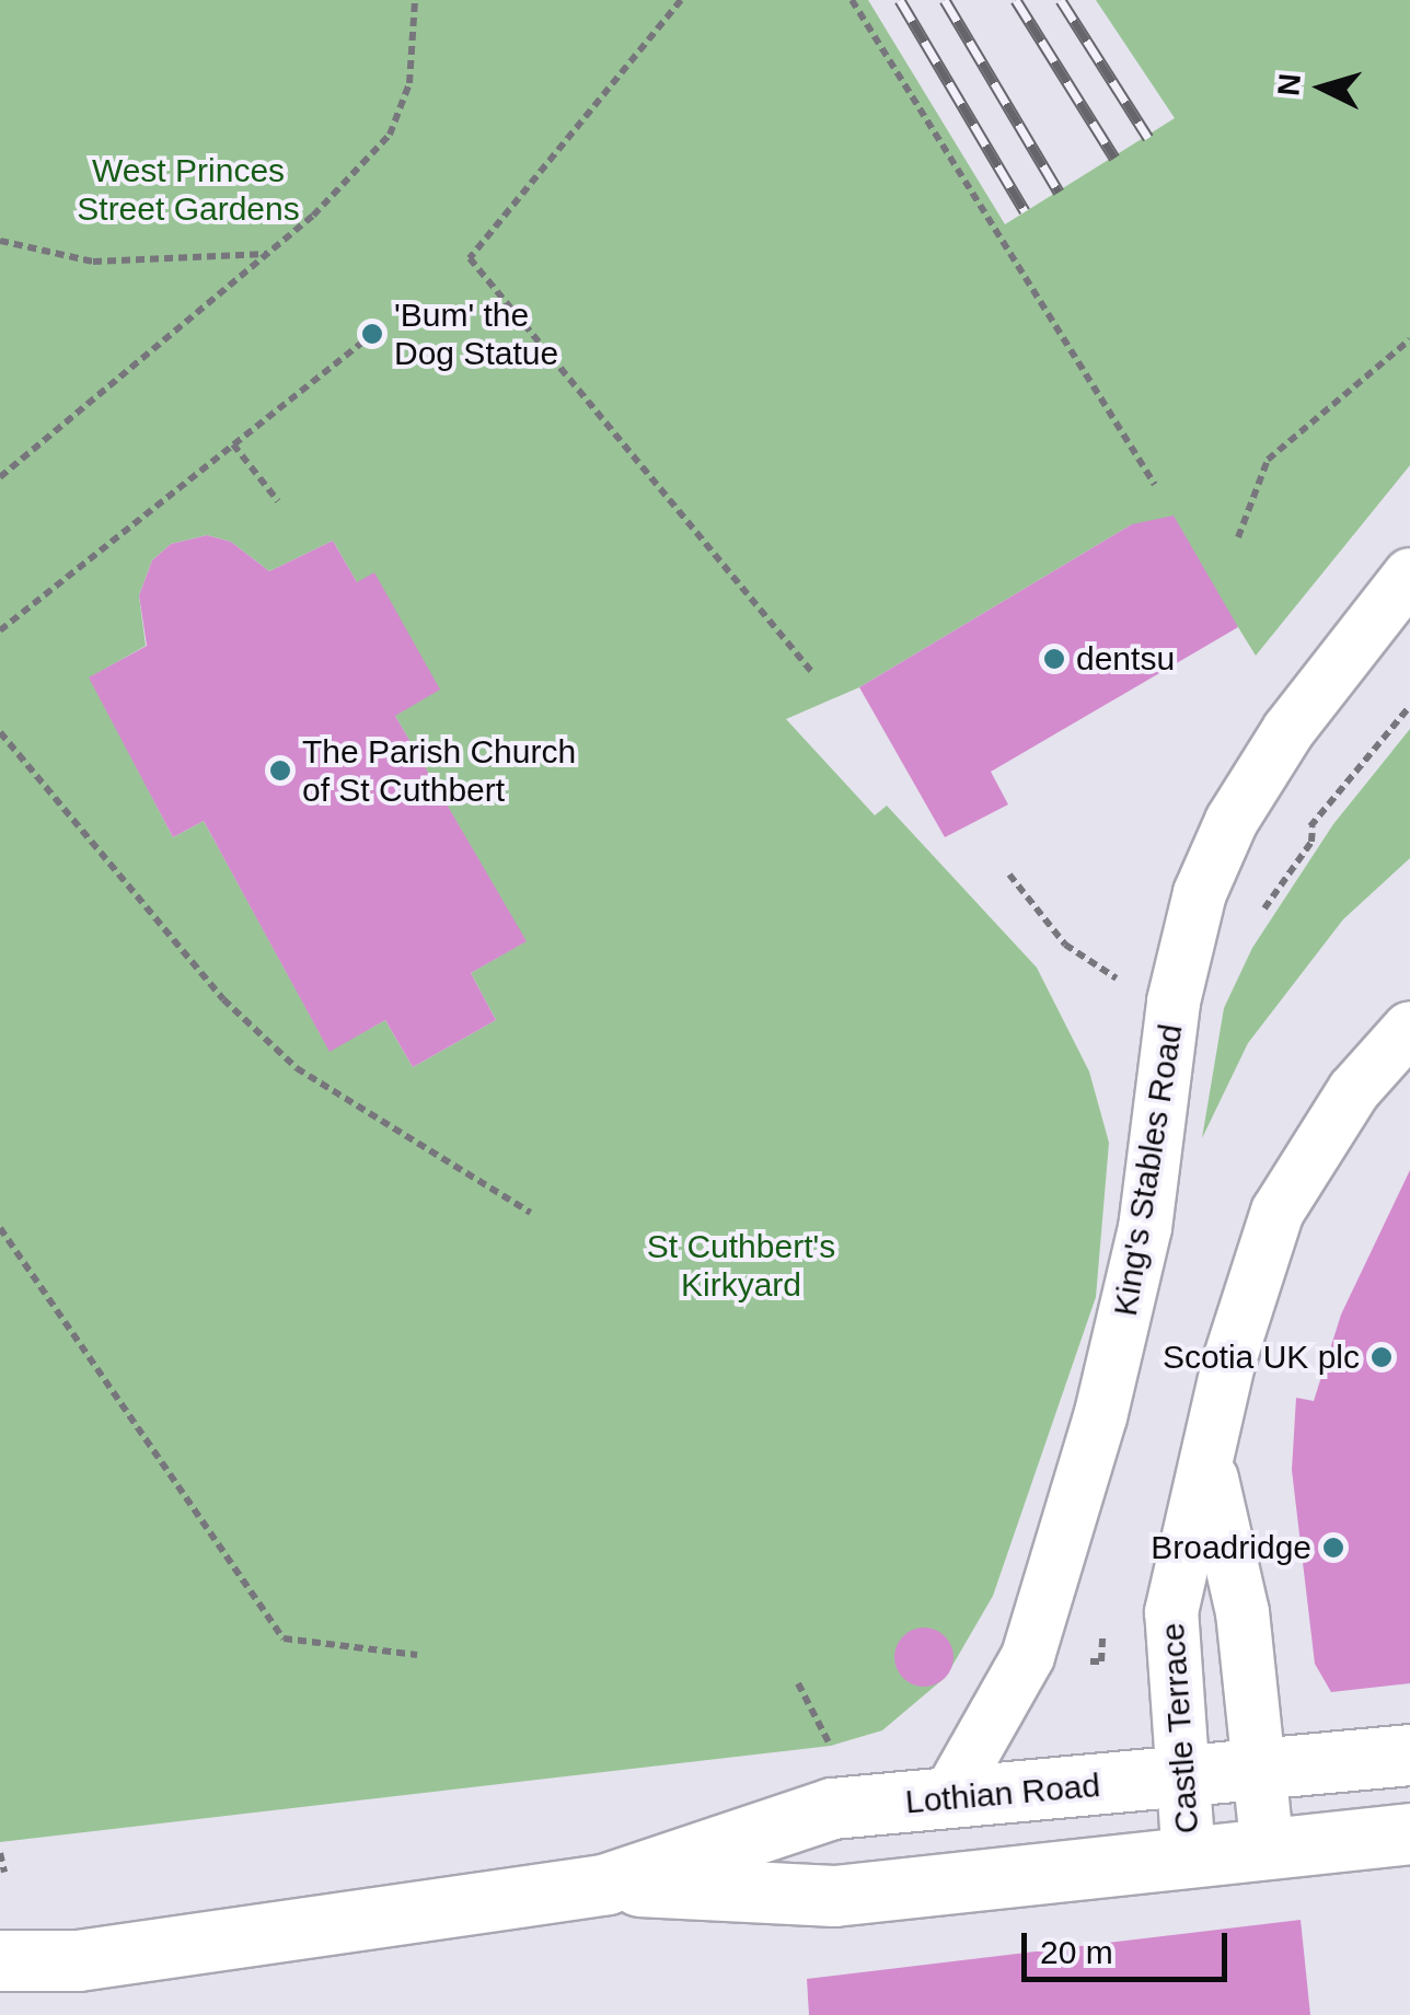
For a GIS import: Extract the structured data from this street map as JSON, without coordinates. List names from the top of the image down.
{
  "streets": {
    "main road": ["Lothian Road"],
    "street": ["King's Stables Road", "Castle Terrace"]
  },
  "crossings": [
    ["King's Stables Road", "Lothian Road"],
    ["Castle Terrace", "Lothian Road"]
  ],
  "parks": ["West Princes Street Gardens", "St Cuthbert's Kirkyard"],
  "places": [
    "'Bum' the Dog Statue",
    "dentsu",
    "The Parish Church of St Cuthbert",
    "Scotia UK plc",
    "Broadridge"
  ],
  "scale_bar": "20 m",
  "north": "left"
}
